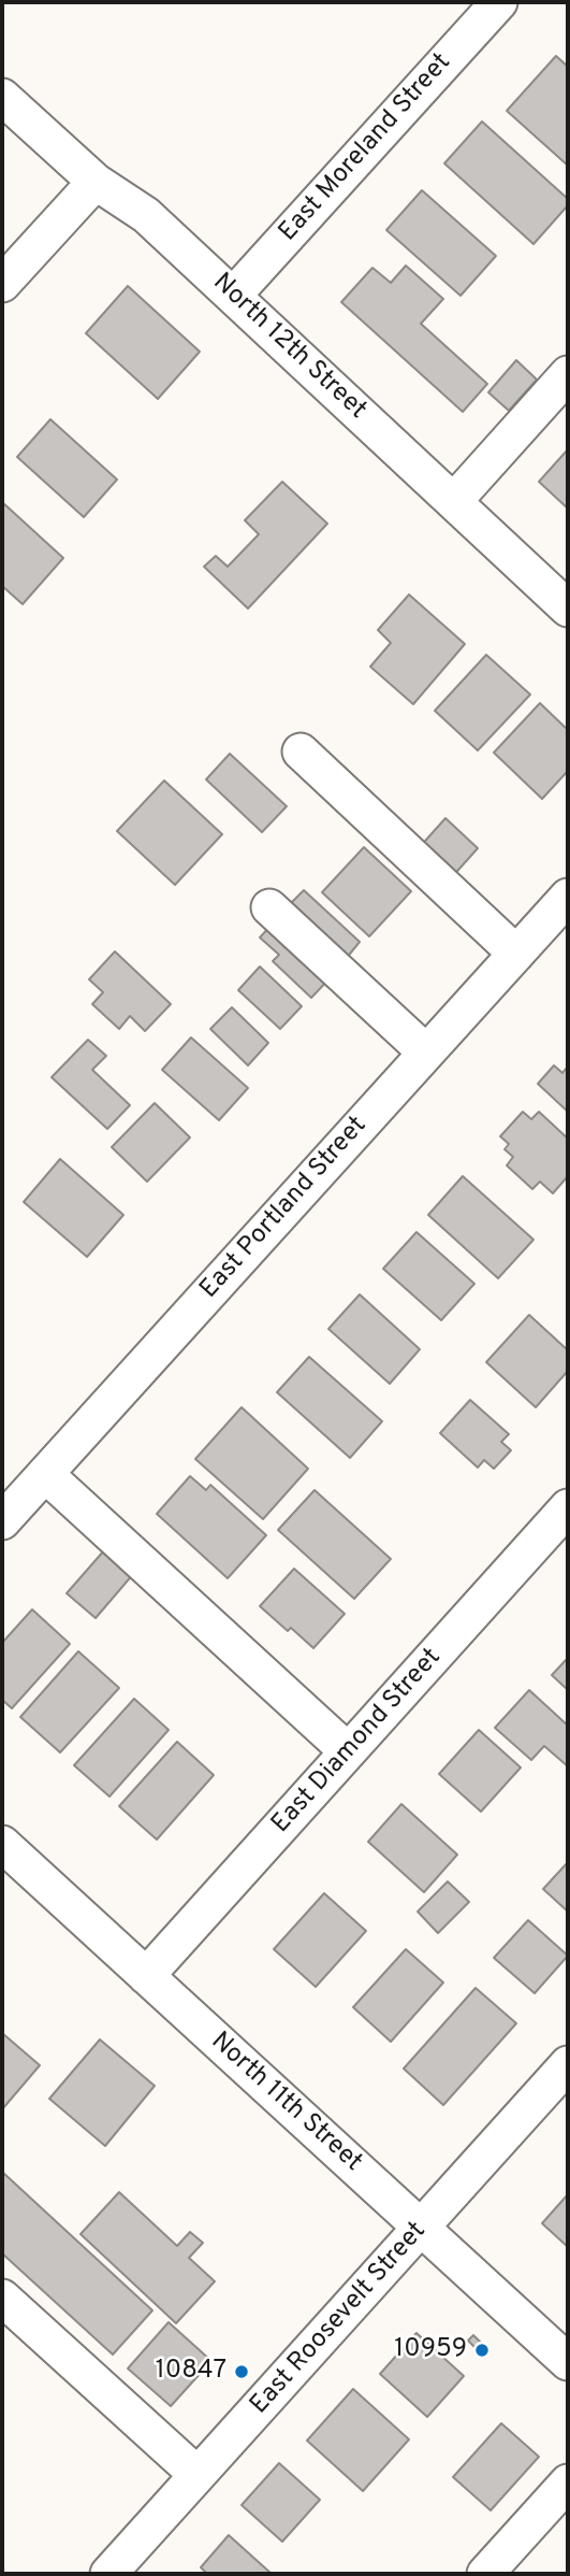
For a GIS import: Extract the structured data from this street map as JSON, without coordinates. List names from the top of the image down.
{
  "streets": {
    "street": [
      "East Moreland Street",
      "North 12th Street",
      "East Portland Street",
      "East Diamond Street",
      "North 11th Street",
      "East Roosevelt Street"
    ]
  },
  "crossings": [
    ["East Moreland Street", "North 12th Street"],
    ["East Diamond Street", "North 11th Street"],
    ["North 11th Street", "East Roosevelt Street"]
  ],
  "places": ["10959", "10847"]
}
